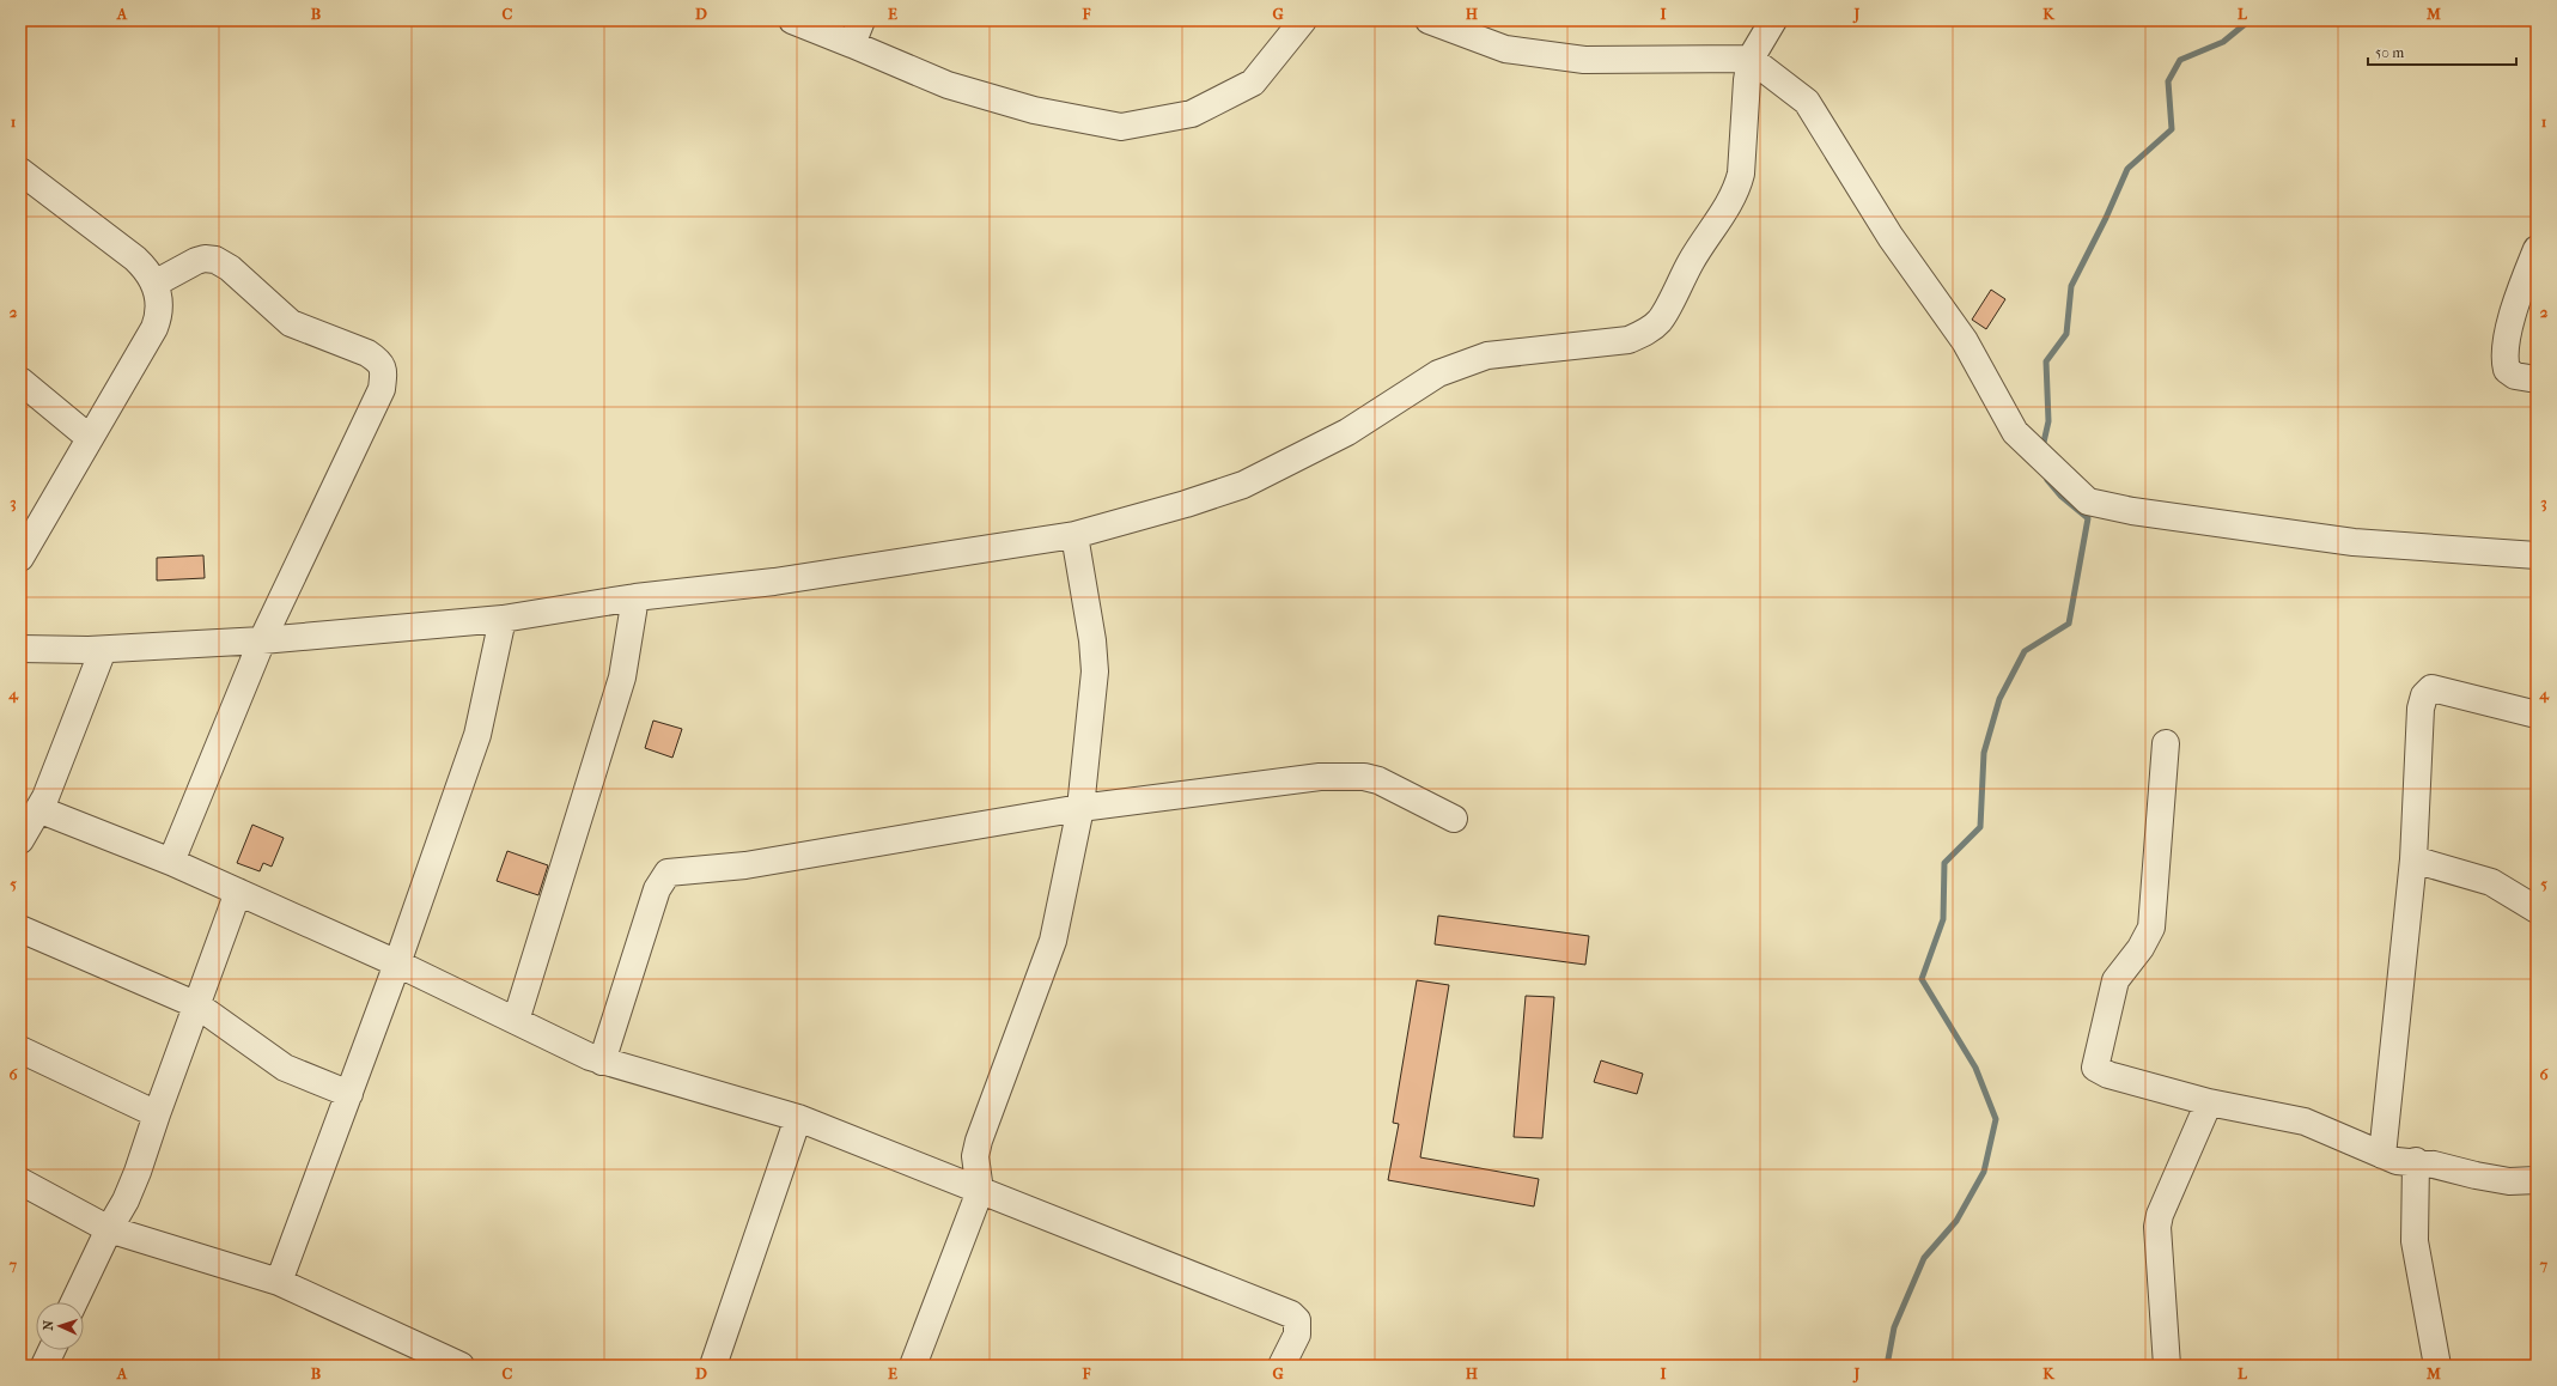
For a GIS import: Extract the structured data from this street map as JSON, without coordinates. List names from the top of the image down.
{
  "scale_bar": "50 m",
  "north": "left",
  "grid": {
    "columns": [
      "A",
      "B",
      "C",
      "D",
      "E",
      "F",
      "G",
      "H",
      "I",
      "J",
      "K",
      "L",
      "M"
    ],
    "rows": [
      "1",
      "2",
      "3",
      "4",
      "5",
      "6",
      "7"
    ]
  }
}
